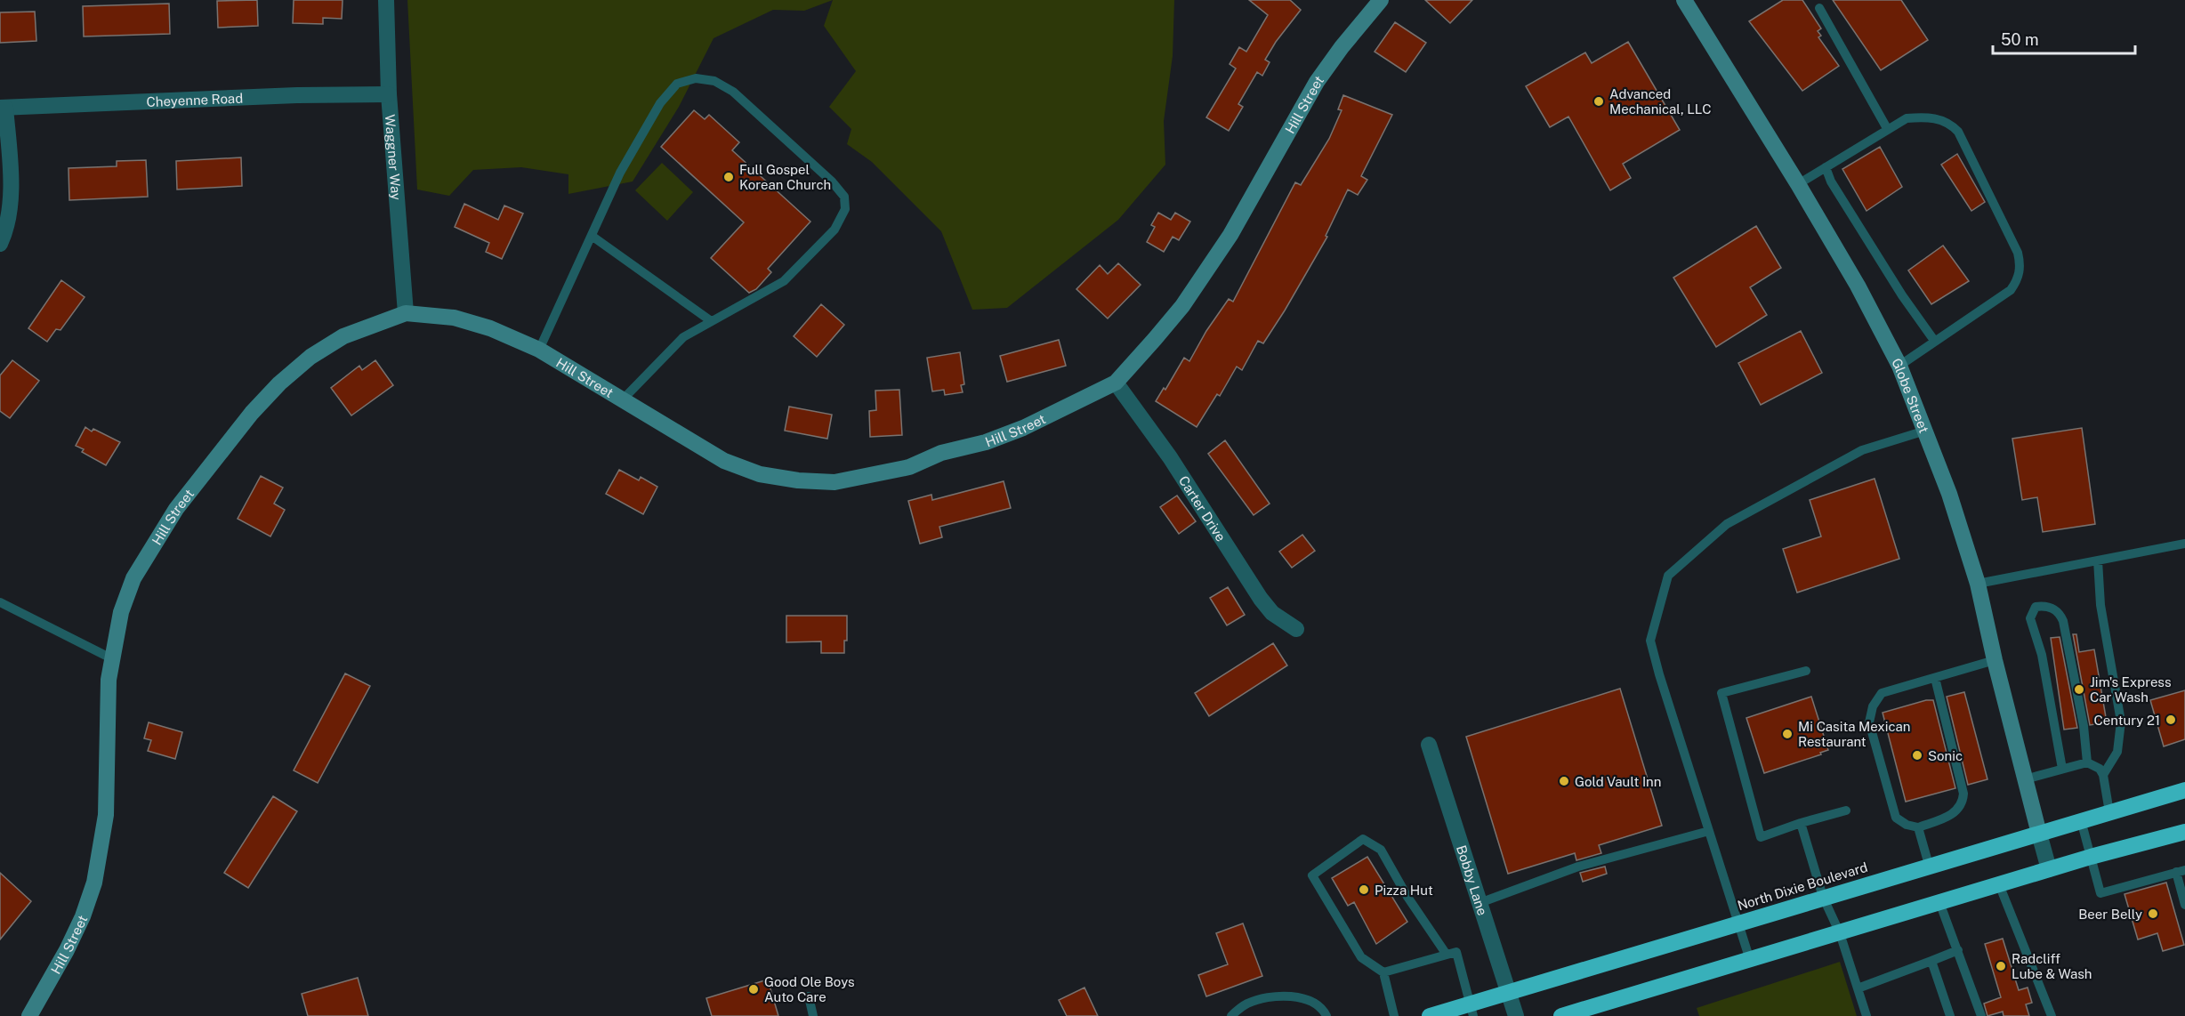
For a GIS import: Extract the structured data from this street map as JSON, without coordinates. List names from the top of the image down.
{
  "streets": {
    "highway": ["North Dixie Boulevard"],
    "street": [
      "Cheyenne Road",
      "Hill Street",
      "Waggner Way",
      "Globe Street",
      "Carter Drive",
      "Bobby Lane"
    ]
  },
  "crossings": [
    ["Cheyenne Road", "Waggner Way"],
    ["Hill Street", "Waggner Way"],
    ["Hill Street", "Carter Drive"],
    ["Globe Street", "North Dixie Boulevard"],
    ["Bobby Lane", "North Dixie Boulevard"]
  ],
  "places": [
    "Advanced Mechanical, LLC",
    "Full Gospel Korean Church",
    "Jim's Express Car Wash",
    "Century 21",
    "Mi Casita Mexican Restaurant",
    "Sonic",
    "Gold Vault Inn",
    "Pizza Hut",
    "Beer Belly",
    "Radcliff Lube & Wash",
    "Good Ole Boys Auto Care"
  ],
  "scale_bar": "50 m"
}
